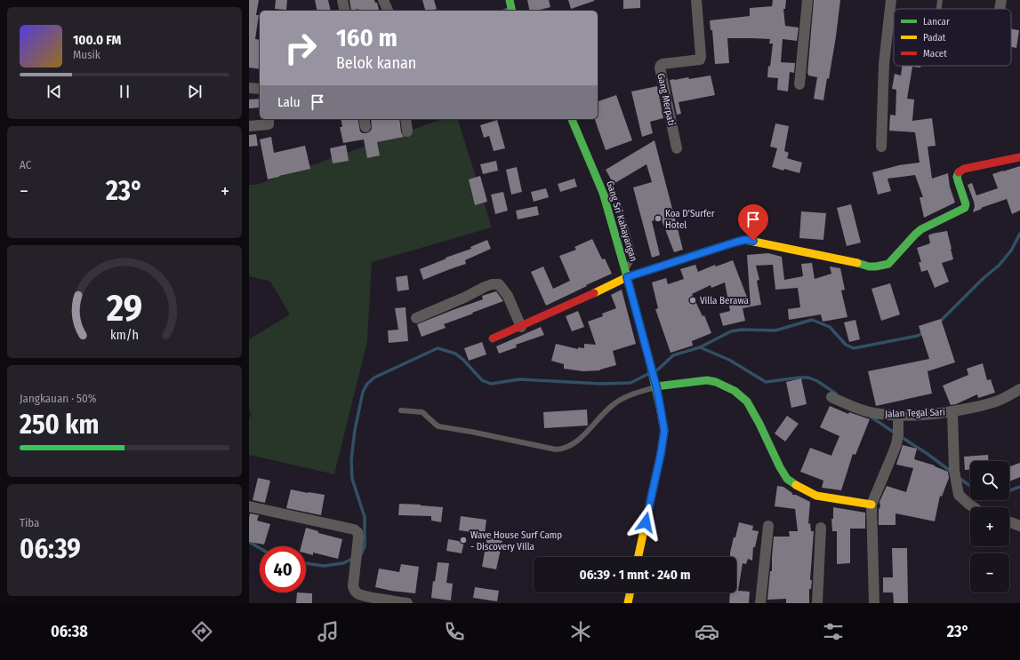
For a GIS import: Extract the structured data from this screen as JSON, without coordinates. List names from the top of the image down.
{
  "streets": {
    "street": ["Gang Merpati", "Gang Sri Kahayangan", "Jalan Tegal Sari"]
  },
  "places": ["Koa D'Surfer Hotel", "Villa Berawa", "Wave House Surf Camp - Discovery Villa"],
  "legend": ["Lancar", "Padat", "Macet"],
  "page": {
    "turn": ["160 m", "Belok kanan"],
    "song": ["100.0 FM", "Musik"],
    "then": "Lalu",
    "tile": [
      "AC",
      ["Jangkauan · 50%", "250 km"],
      ["Tiba", "06:39"]
    ],
    "heat": ["−", "23°", "+"],
    "map_buttons": ["+", "−"],
    "limit": "40",
    "trip": "06:39 · 1 mnt · 240 m",
    "tabs": ["06:38", "23°"],
    "gauge": ["29", "km/h"]
  }
}
